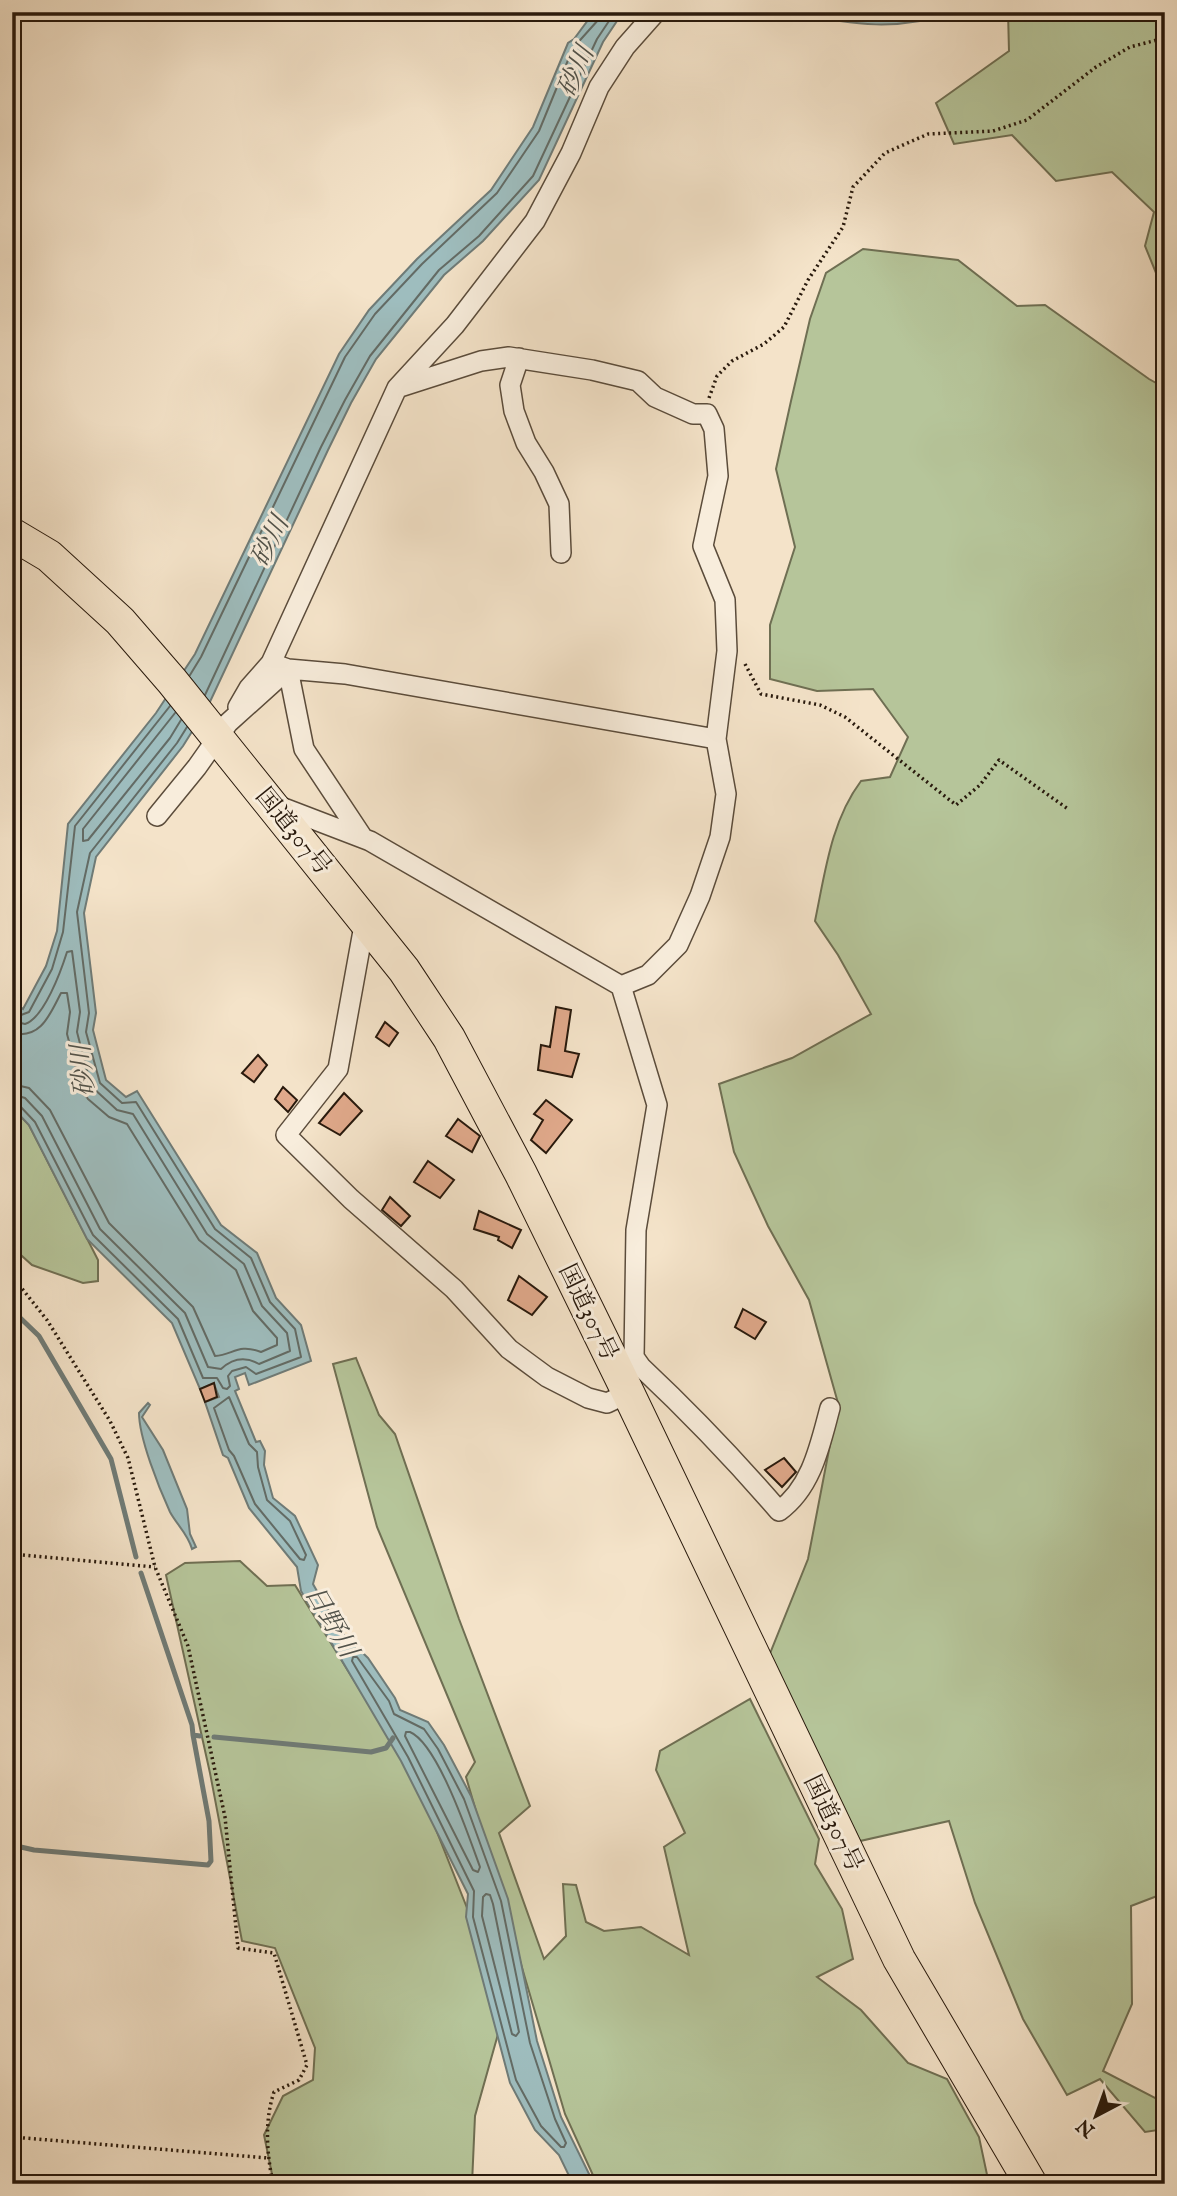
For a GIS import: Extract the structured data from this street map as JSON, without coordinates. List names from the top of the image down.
{
  "streets": {
    "highway": ["国道307号"]
  },
  "water": ["砂川", "日野川"],
  "north": "bottom left"
}
